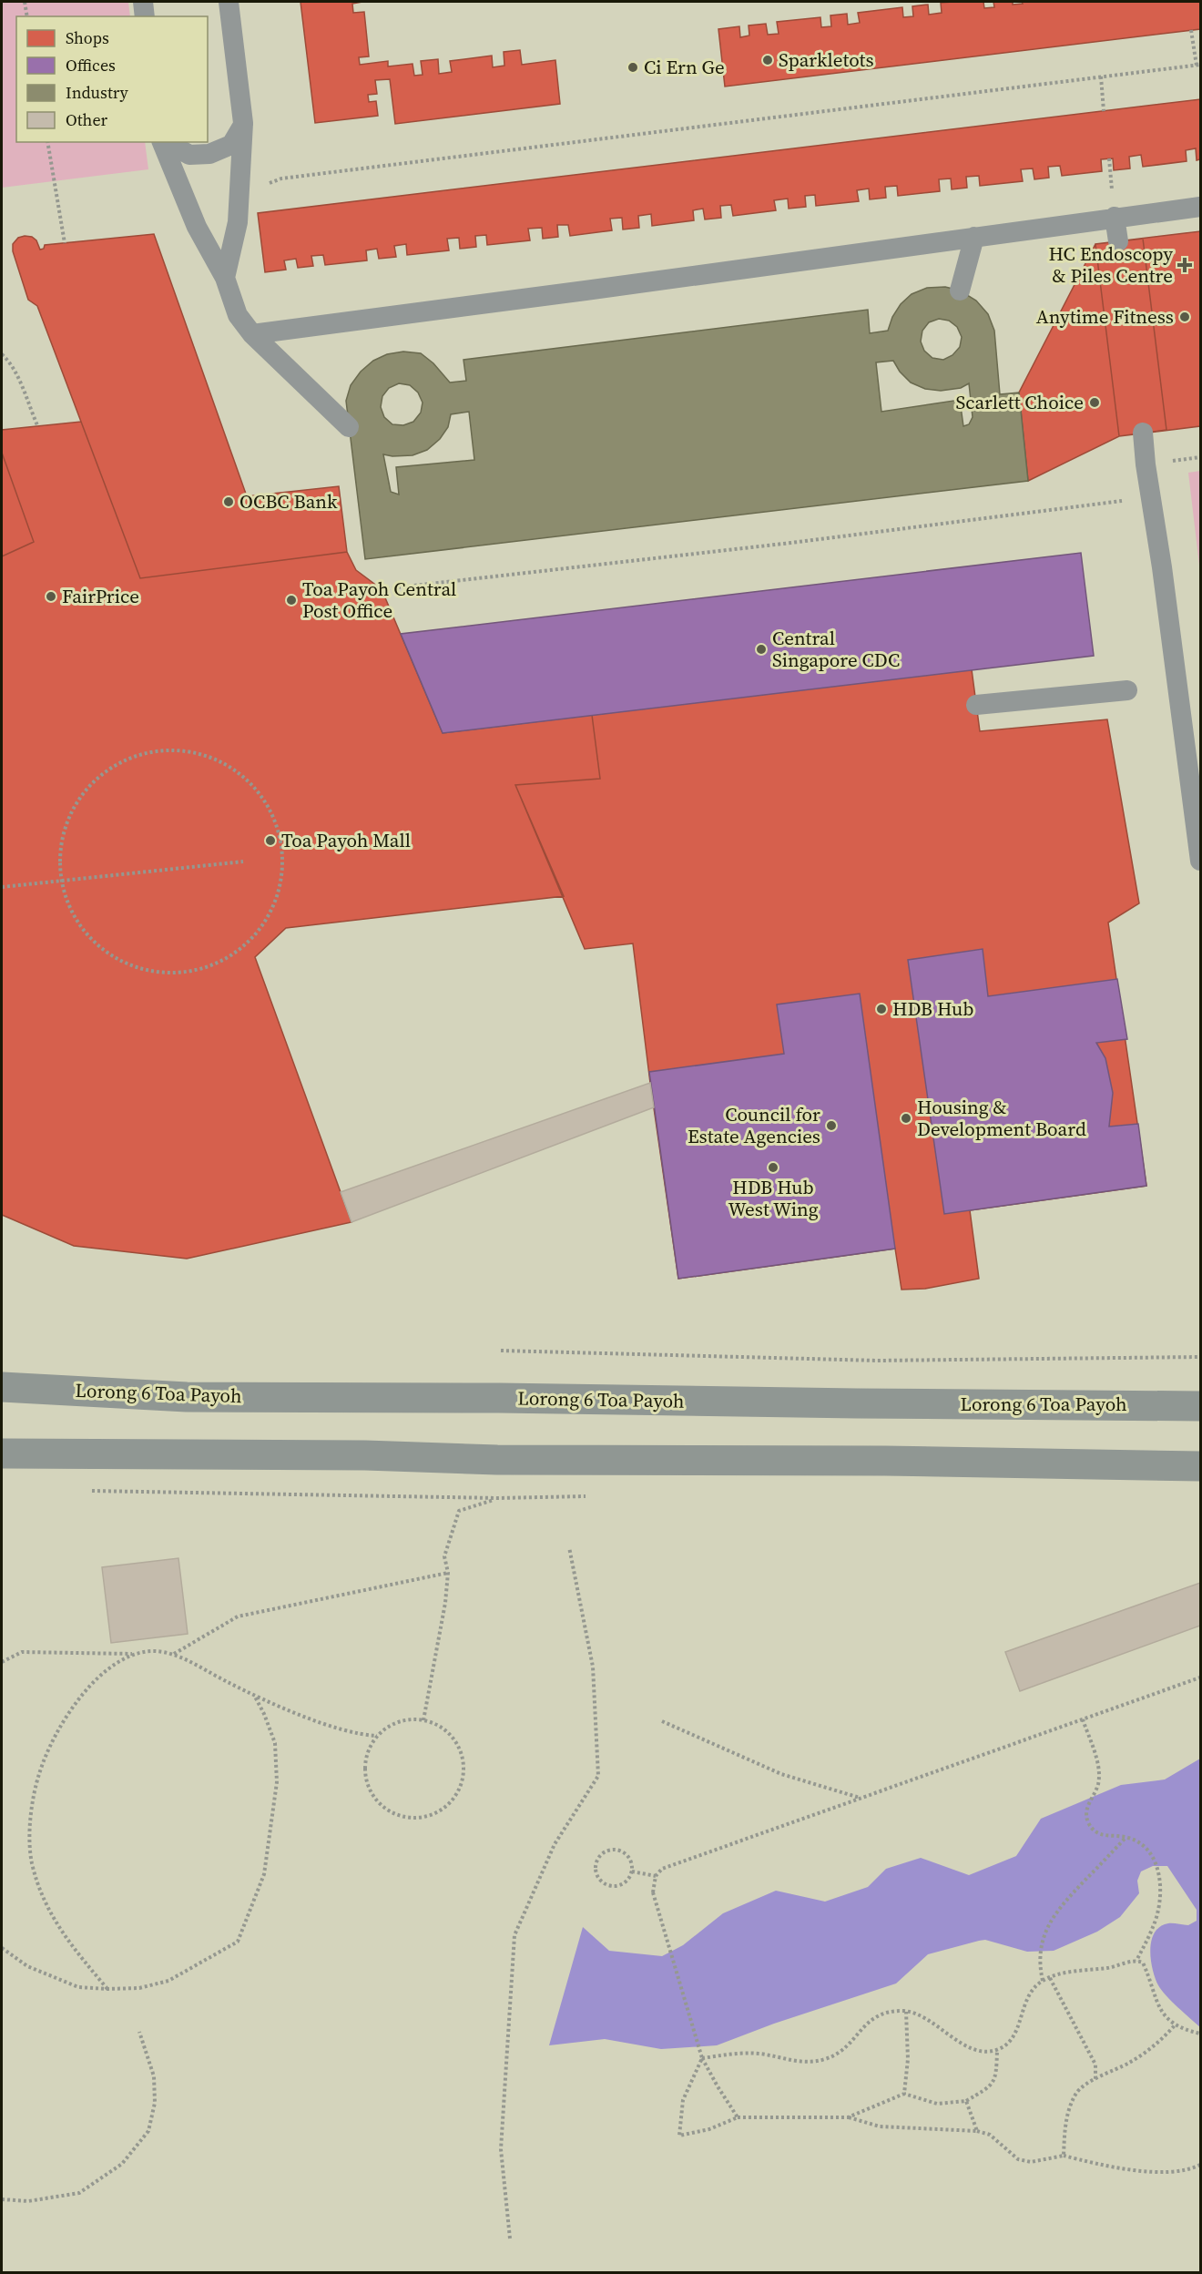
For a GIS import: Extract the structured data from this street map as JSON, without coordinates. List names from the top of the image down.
{
  "streets": {
    "main road": ["Lorong 6 Toa Payoh"]
  },
  "places": {
    "other": [
      "Sparkletots",
      "Ci Ern Ge",
      "Anytime Fitness",
      "Scarlett Choice",
      "OCBC Bank",
      "FairPrice",
      "Toa Payoh Central Post Office",
      "Central Singapore CDC",
      "Toa Payoh Mall",
      "HDB Hub",
      "Housing & Development Board",
      "Council for Estate Agencies",
      "HDB Hub West Wing"
    ],
    "health": ["HC Endoscopy & Piles Centre"]
  },
  "legend": [
    "Shops",
    "Offices",
    "Industry",
    "Other"
  ]
}
